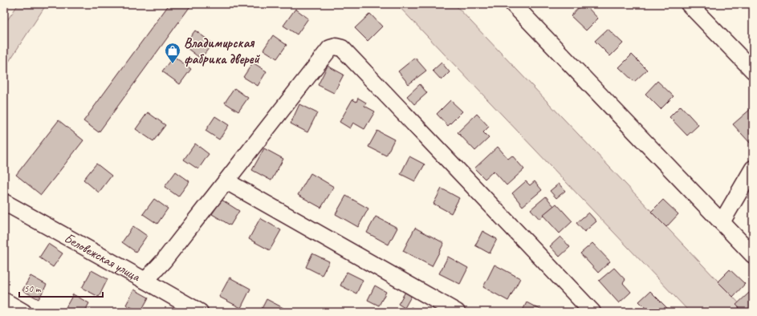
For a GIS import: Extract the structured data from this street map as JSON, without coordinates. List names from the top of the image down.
{
  "streets": {
    "street": ["Беловежская улица"]
  },
  "places": {
    "shop": ["Владимирская фабрика дверей"]
  },
  "scale_bar": "50 m"
}
